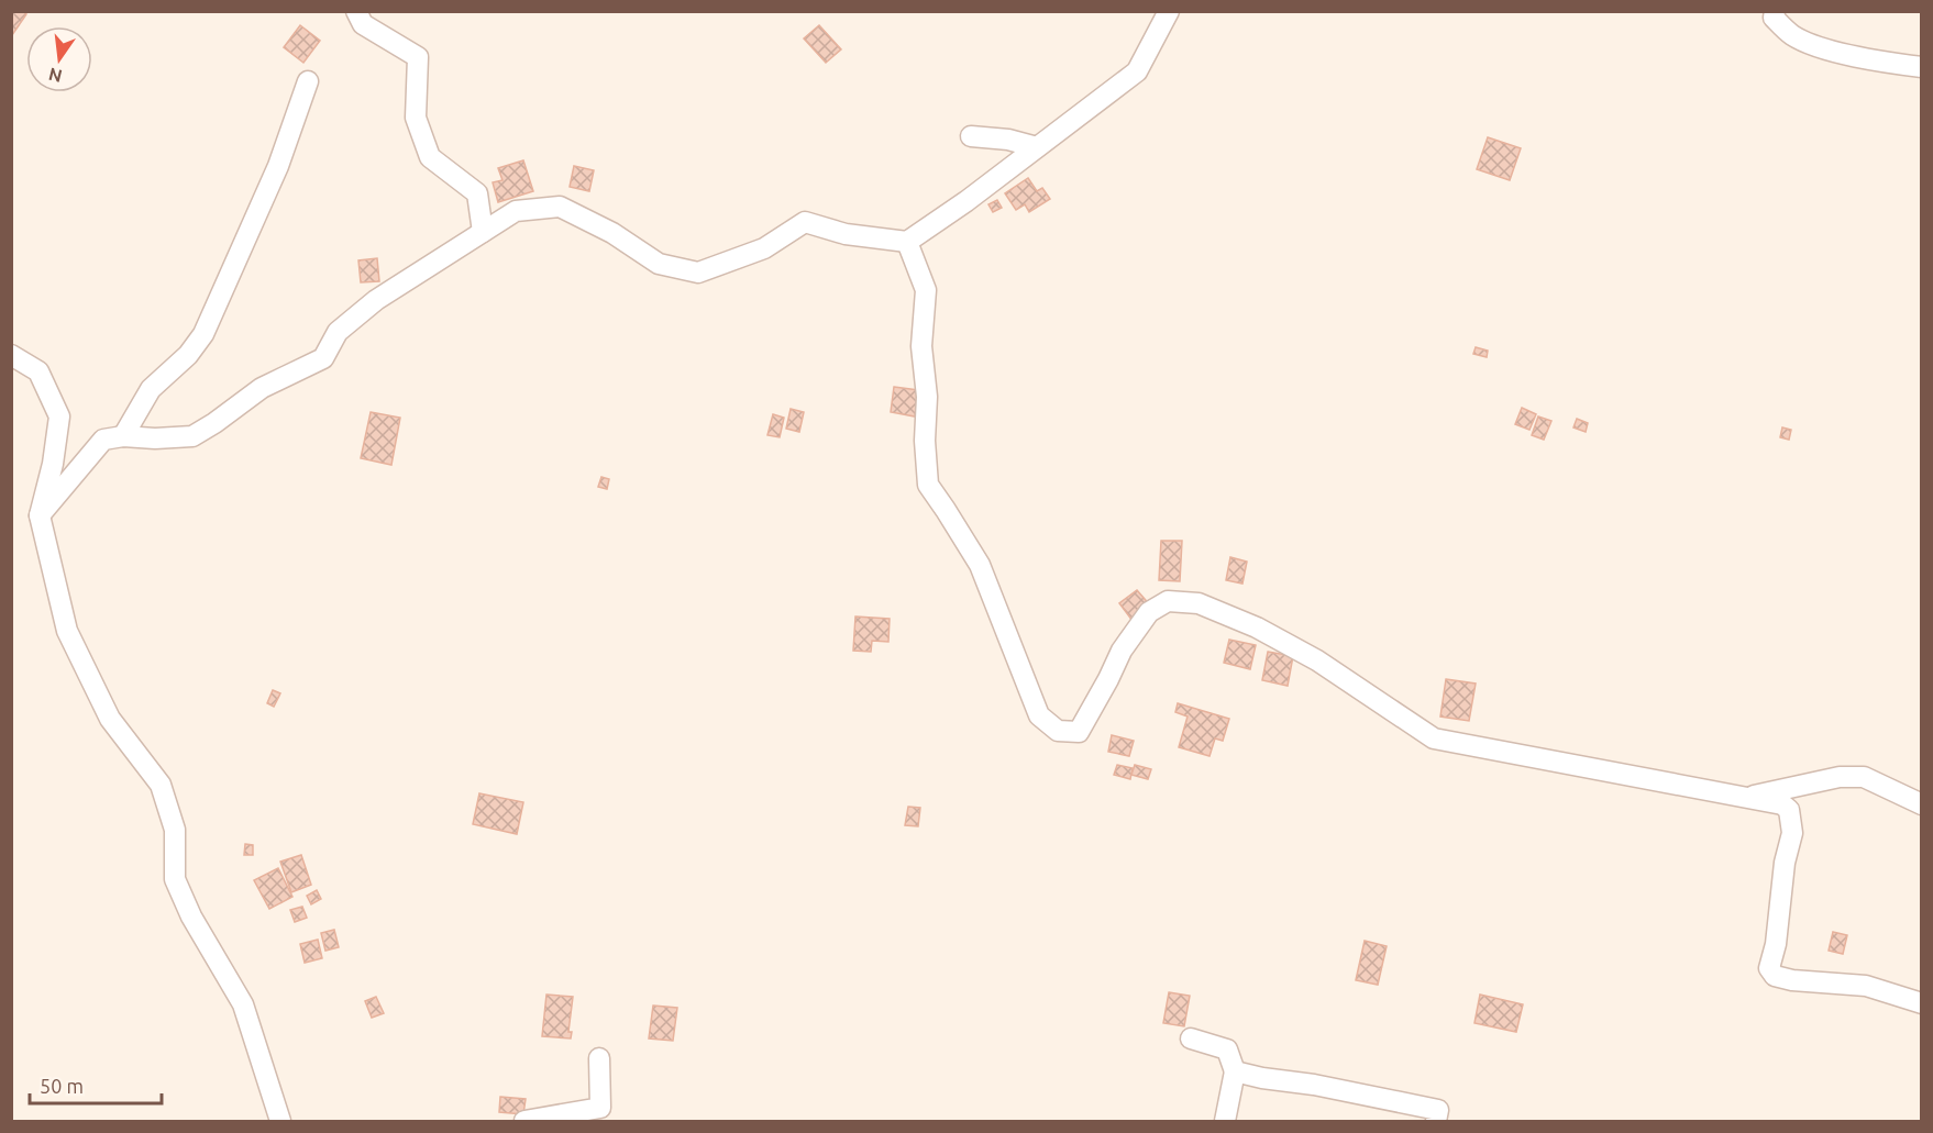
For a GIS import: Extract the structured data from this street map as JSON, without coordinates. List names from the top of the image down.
{
  "scale_bar": "50 m",
  "north": "bottom"
}
